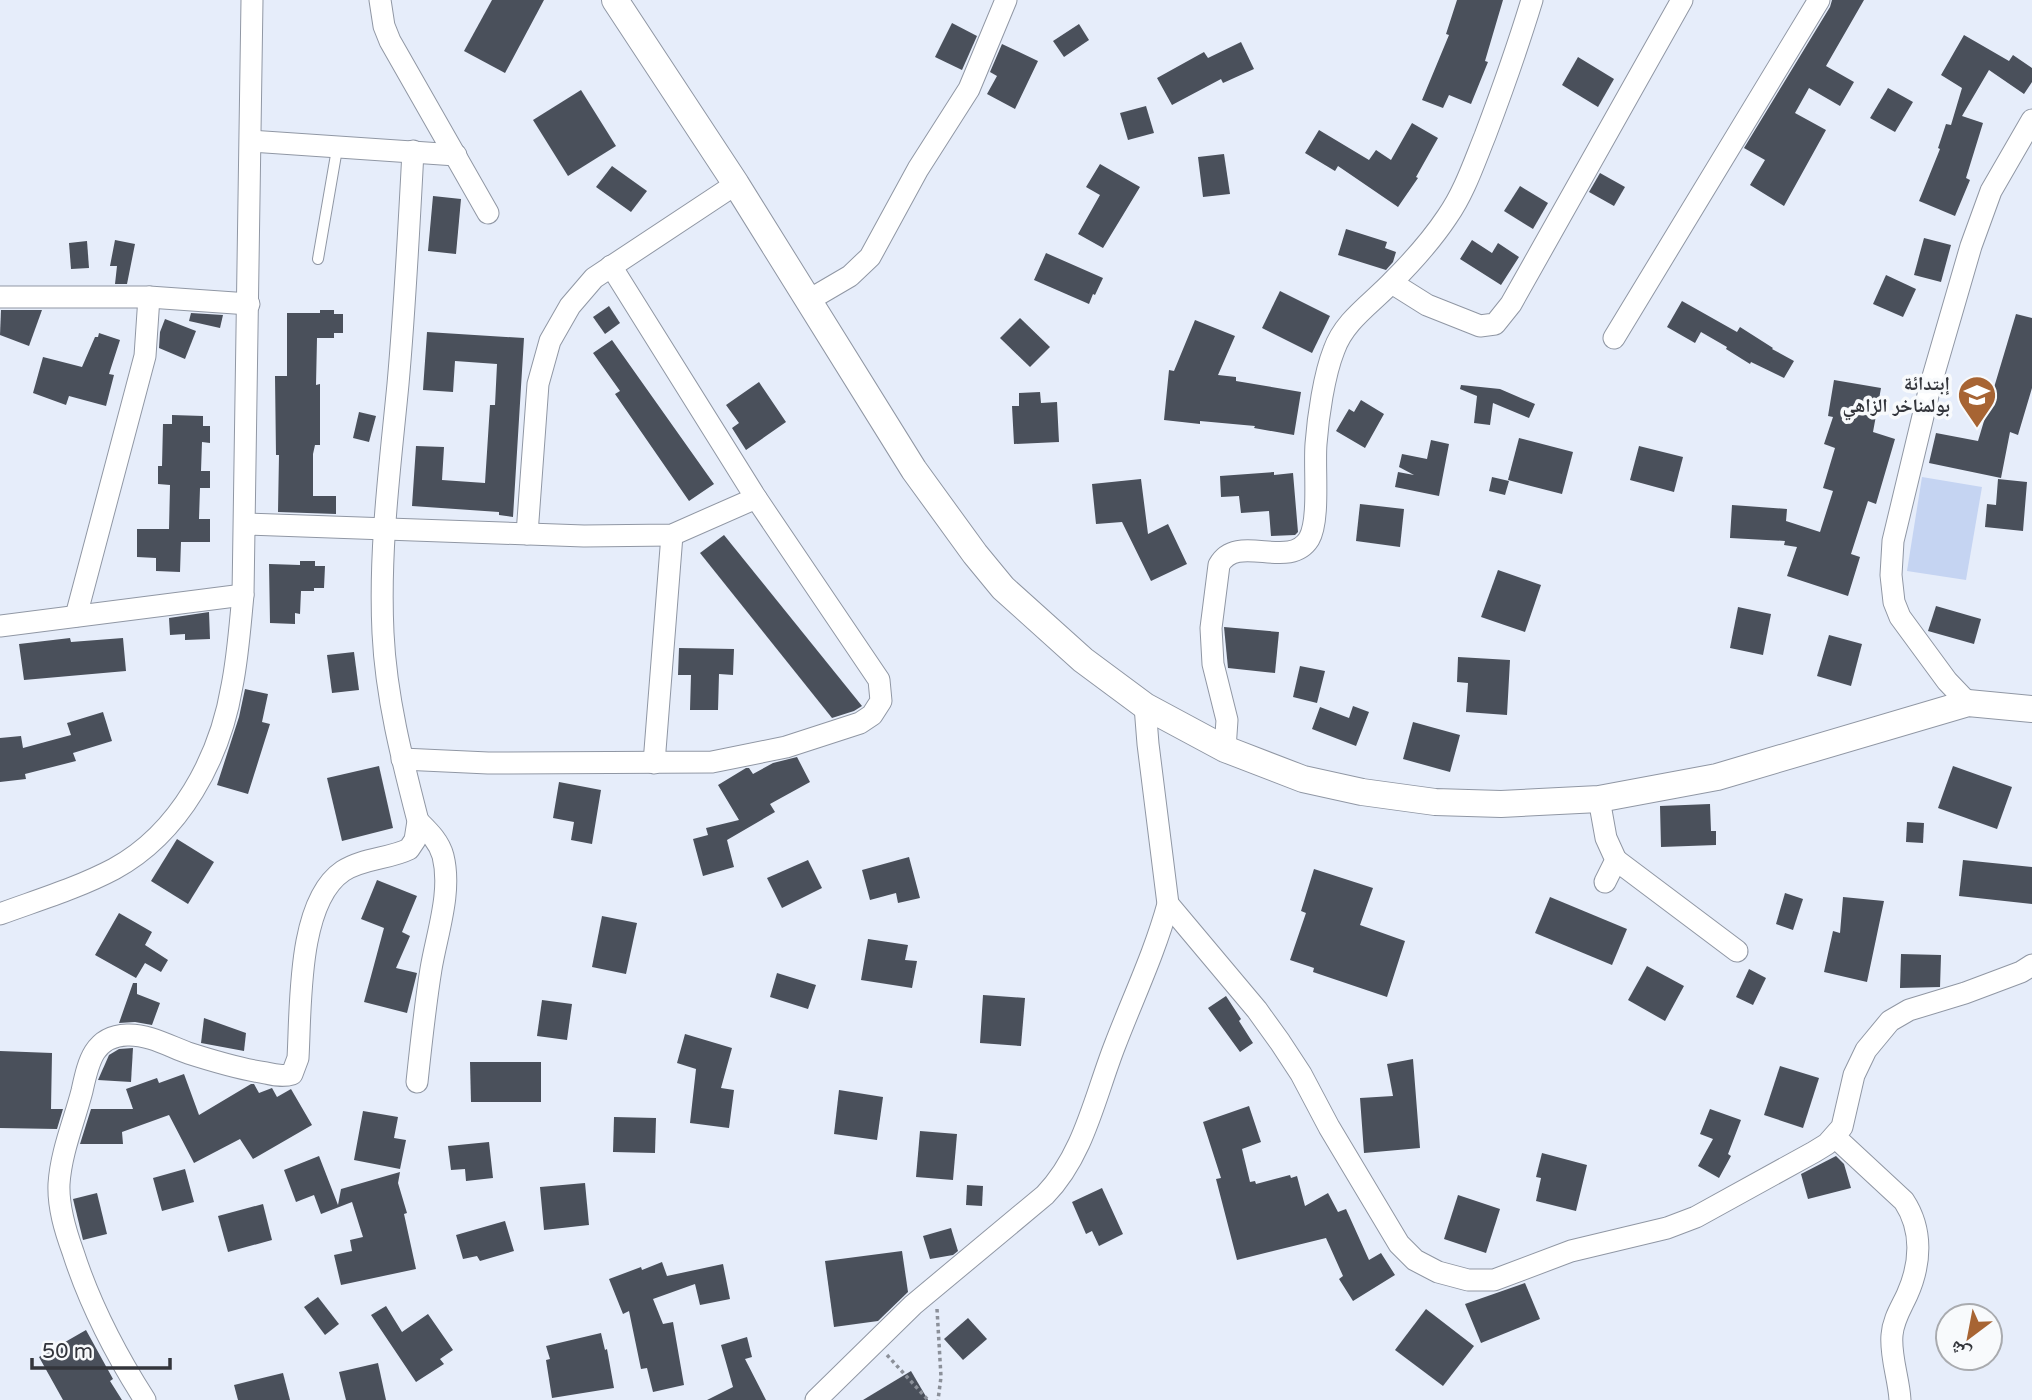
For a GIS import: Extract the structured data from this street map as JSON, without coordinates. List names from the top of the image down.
{
  "places": {
    "school or university": ["إبتدائة بولمناخر الزاهي"]
  },
  "scale_bar": "50 m",
  "north": "bottom left"
}
